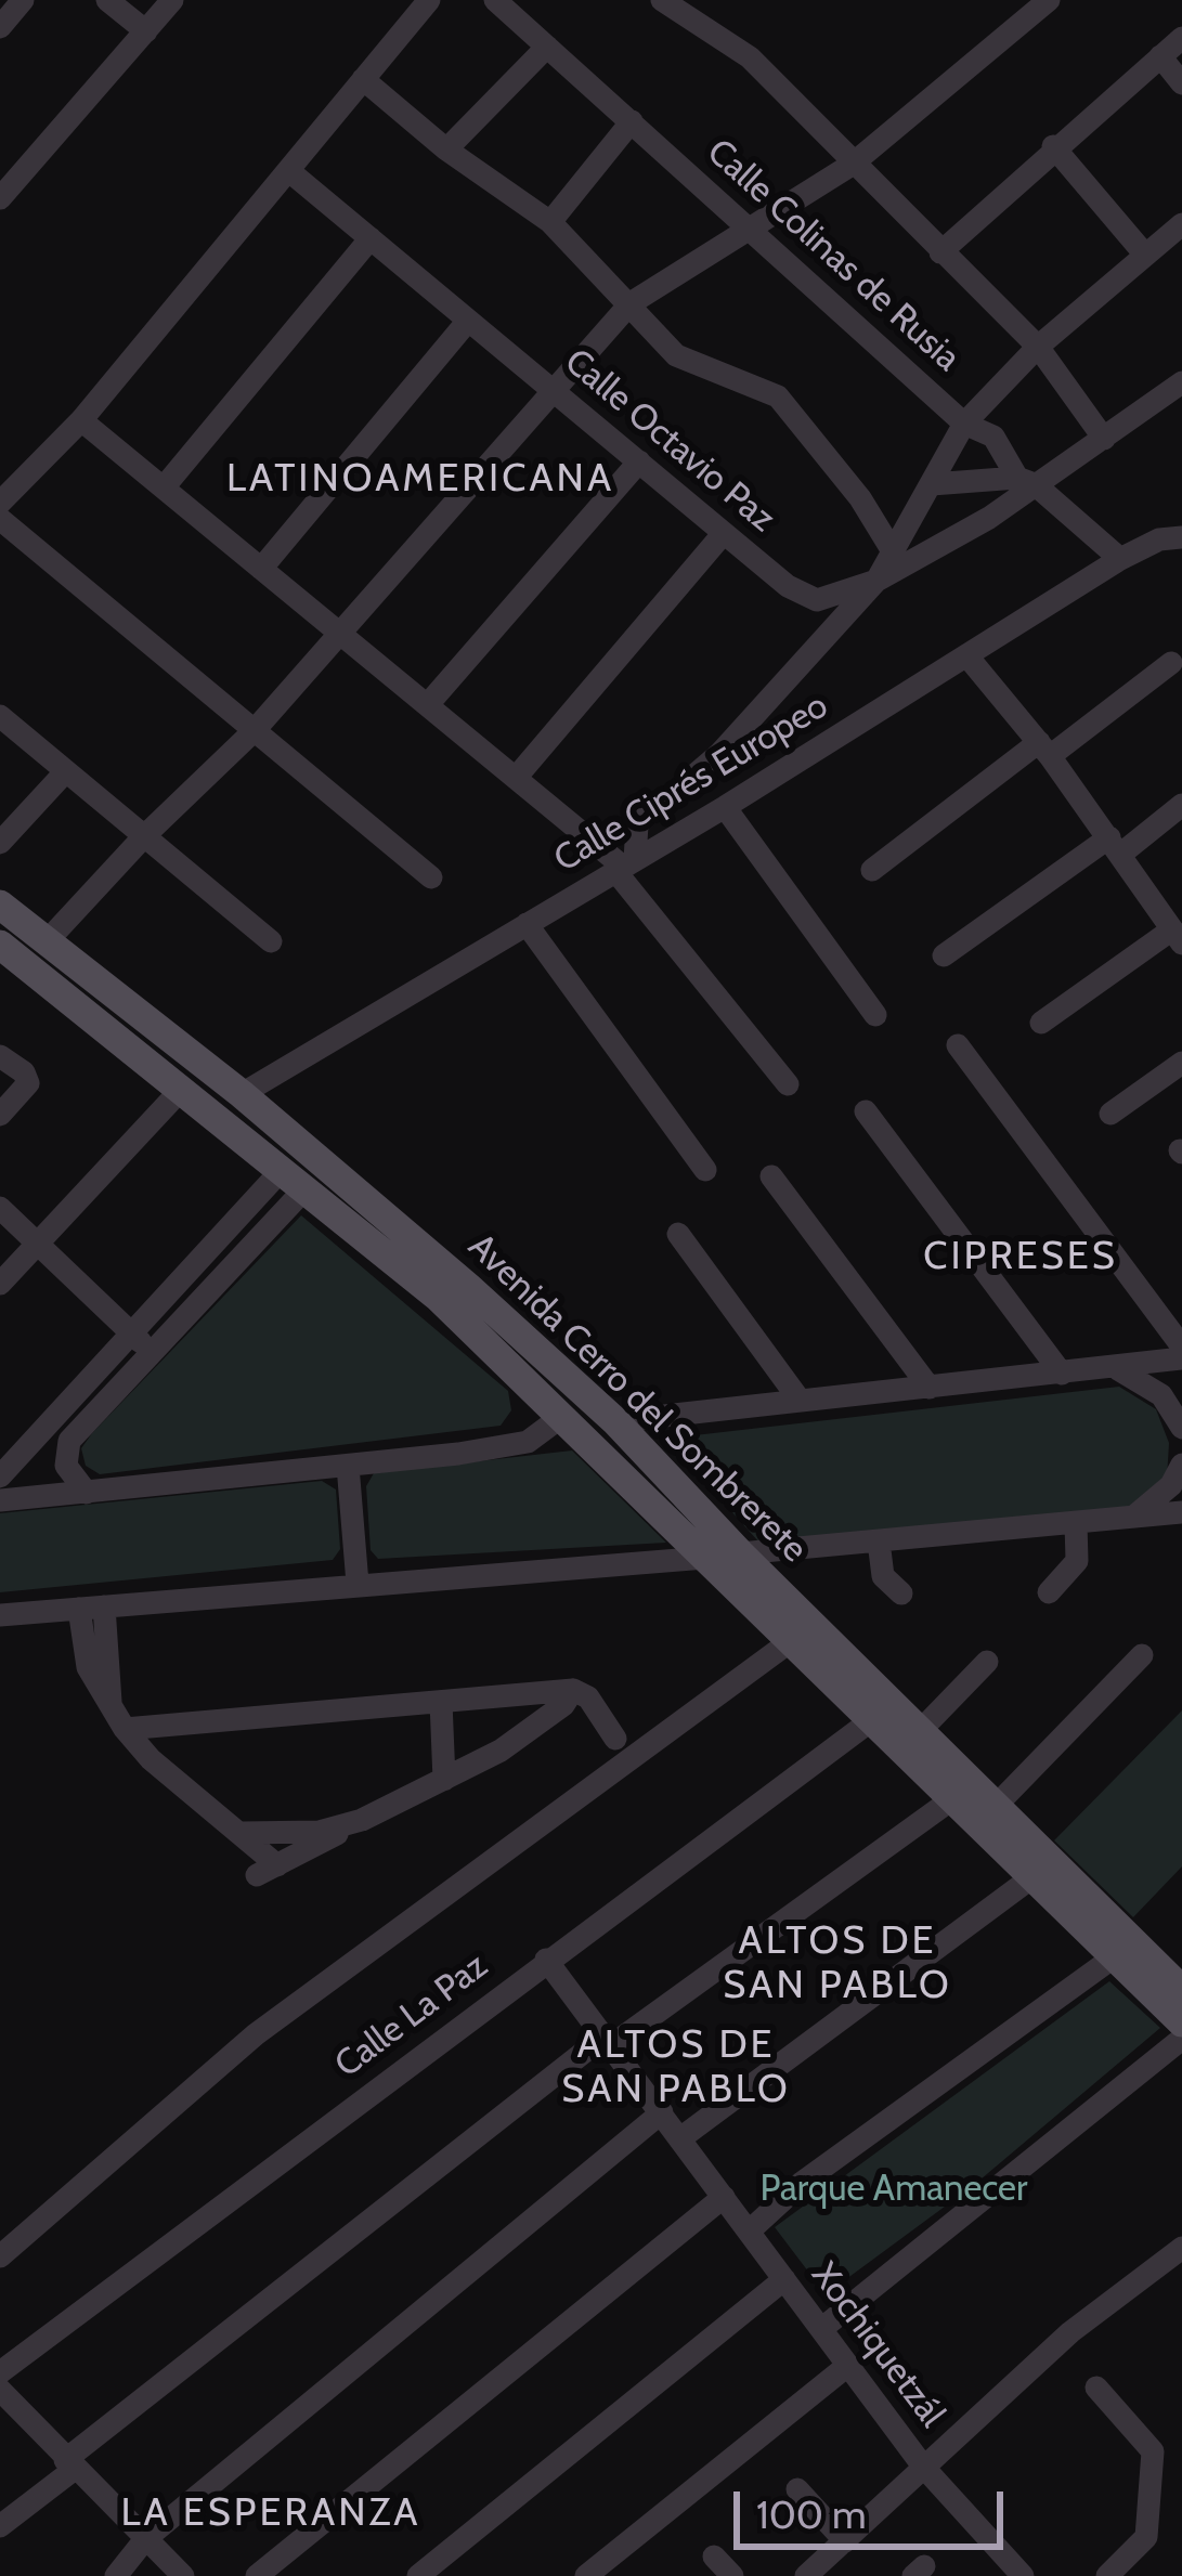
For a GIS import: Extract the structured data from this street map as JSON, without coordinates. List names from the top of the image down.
{
  "streets": {
    "main road": ["Avenida Cerro del Sombrerete"],
    "street": [
      "Calle Colinas de Rusia",
      "Calle Octavio Paz",
      "Calle Ciprés Europeo",
      "Calle La Paz",
      "Xochiquetzál"
    ]
  },
  "crossings": [
    ["Calle Colinas de Rusia", "Calle Octavio Paz"],
    ["Calle Colinas de Rusia", "Calle Ciprés Europeo"],
    ["Calle Ciprés Europeo", "Avenida Cerro del Sombrerete"],
    ["Avenida Cerro del Sombrerete", "Calle La Paz"],
    ["Calle La Paz", "Xochiquetzál"]
  ],
  "districts": [
    "LATINOAMERICANA",
    "CIPRESES",
    "ALTOS DE SAN PABLO",
    "ALTOS DE SAN PABLO",
    "LA ESPERANZA"
  ],
  "parks": ["Parque Amanecer"],
  "scale_bar": "100 m"
}
